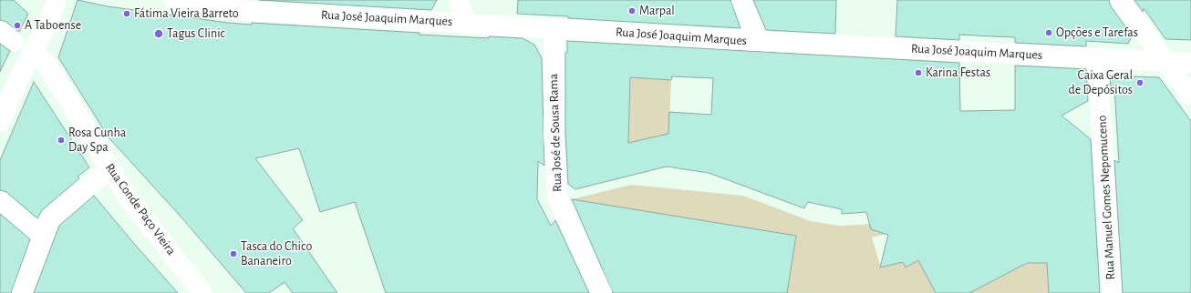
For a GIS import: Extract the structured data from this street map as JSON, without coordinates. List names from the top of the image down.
{
  "streets": {
    "street": [
      "Rua José Joaquim Marques",
      "Rua José de Sousa Rama",
      "Rua Manuel Gomes Nepomuceno",
      "Rua Conde Paço Vieira"
    ]
  },
  "crossings": [
    ["Rua José Joaquim Marques", "Rua José de Sousa Rama"],
    ["Rua José Joaquim Marques", "Rua Manuel Gomes Nepomuceno"]
  ],
  "places": [
    "Marpal",
    "Fátima Vieira Barreto",
    "A Taboense",
    "Opções e Tarefas",
    "Tagus Clinic",
    "Karina Festas",
    "Caixa Geral de Depósitos",
    "Rosa Cunha Day Spa",
    "Tasca do Chico Bananeiro"
  ]
}
